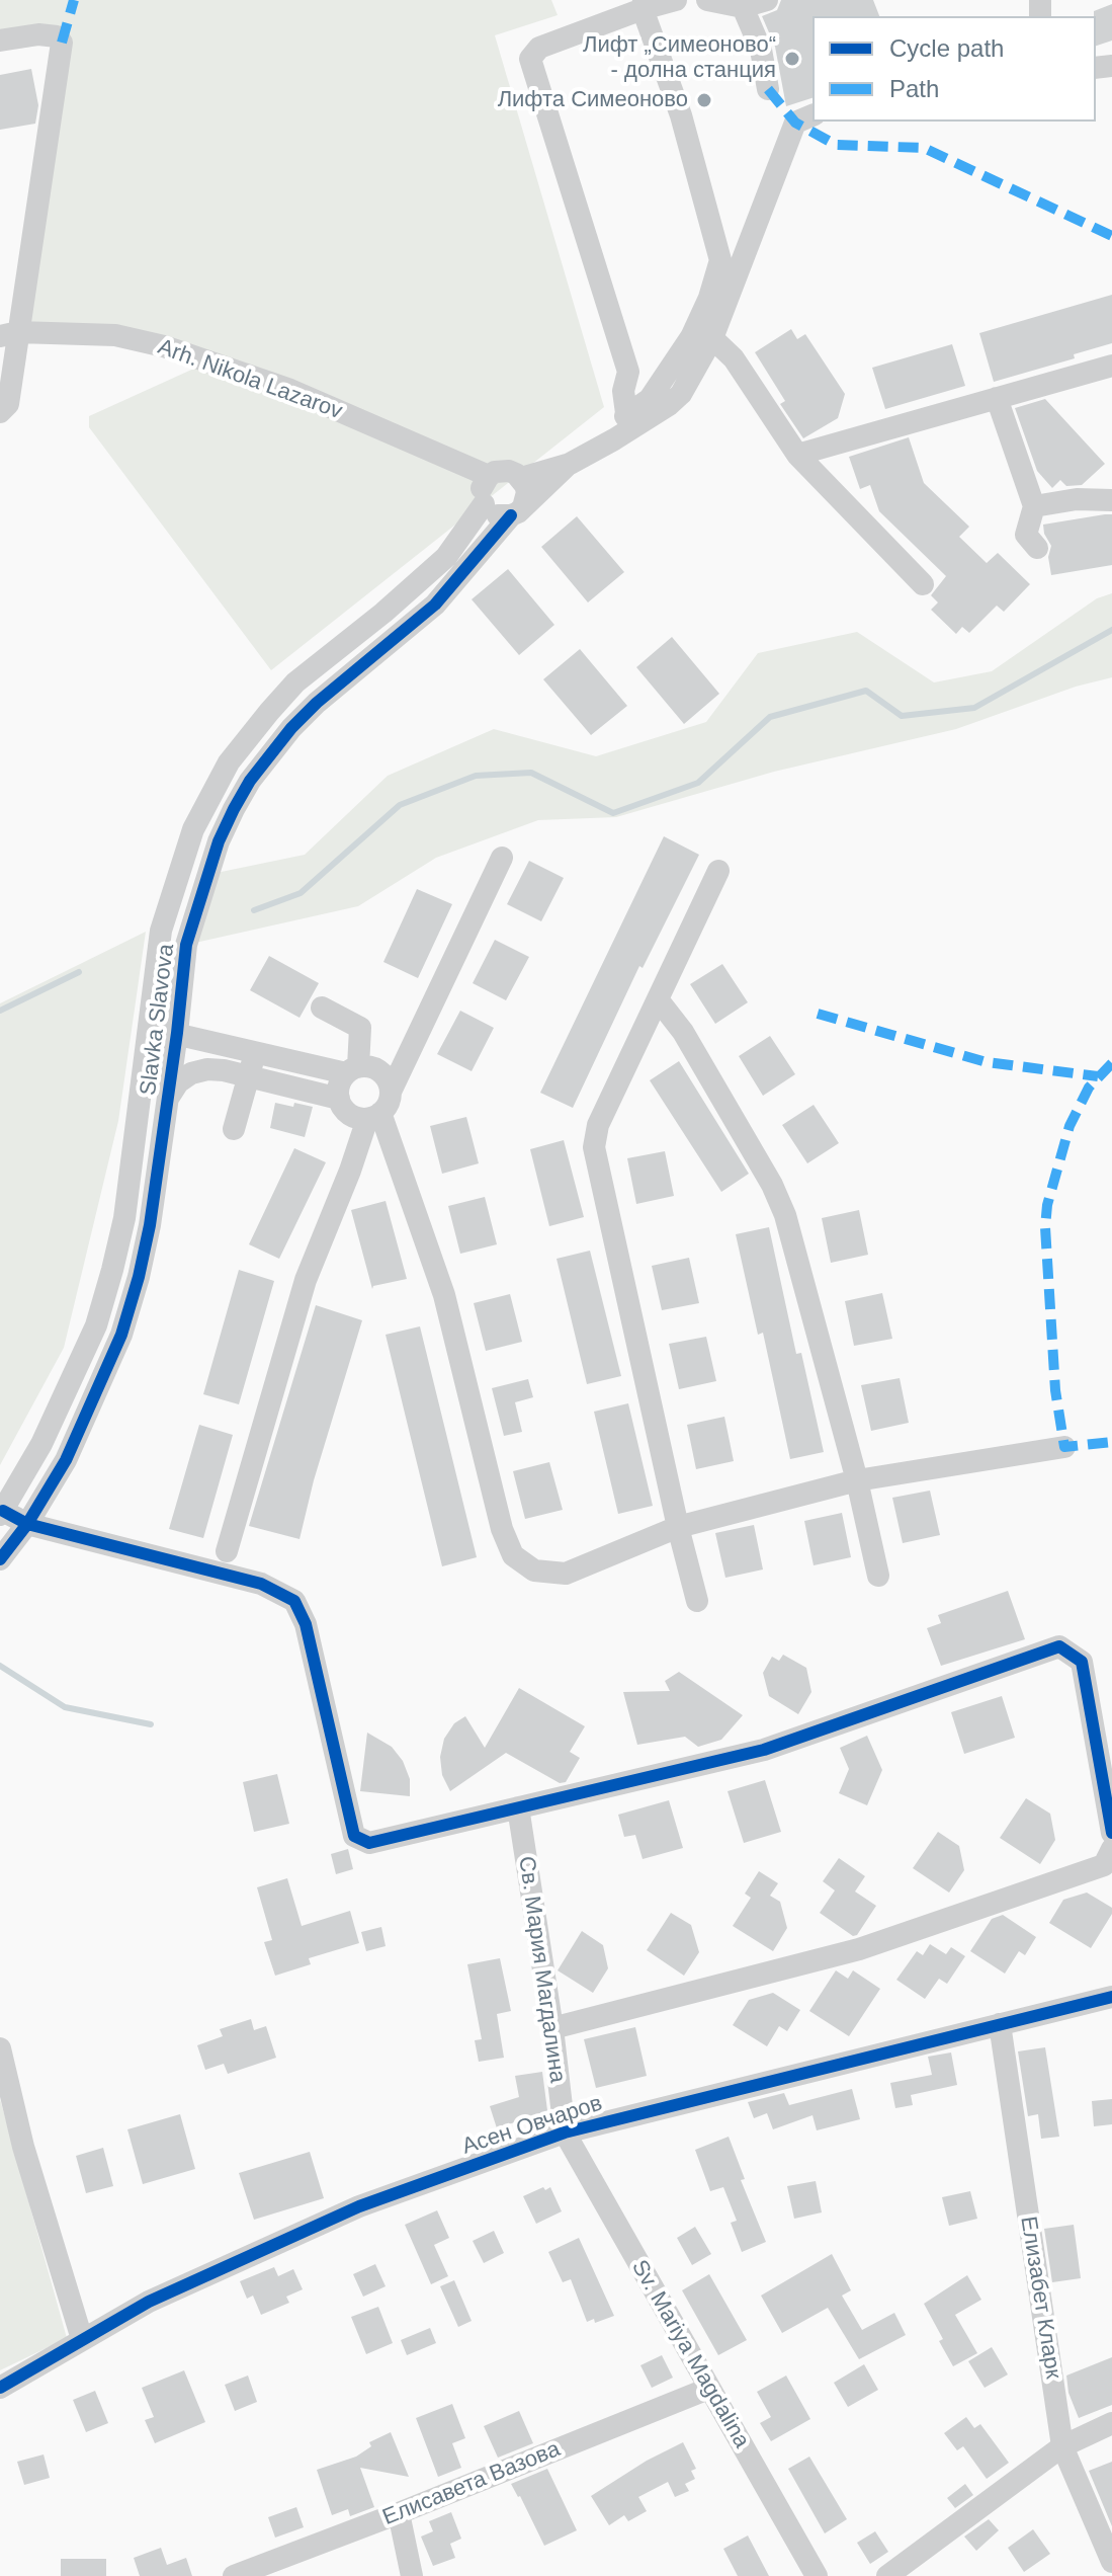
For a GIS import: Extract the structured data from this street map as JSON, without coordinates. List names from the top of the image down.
{
  "streets": {
    "street": [
      "Arh. Nikola Lazarov",
      "Slavka Slavova",
      "Св. Мария Магдалина",
      "Асен Овчаров",
      "Елизабет Кларк",
      "Sv. Mariya Magdalina",
      "Елисавета Вазова"
    ]
  },
  "crossings": [
    ["Arh. Nikola Lazarov", "Slavka Slavova"],
    ["Св. Мария Магдалина", "Асен Овчаров"],
    ["Св. Мария Магдалина", "Sv. Mariya Magdalina"],
    ["Асен Овчаров", "Елизабет Кларк"],
    ["Асен Овчаров", "Sv. Mariya Magdalina"],
    ["Sv. Mariya Magdalina", "Елисавета Вазова"]
  ],
  "places": ["Лифт „Симеоново“ - долна станция", "Лифта Симеоново"],
  "legend": ["Cycle path", "Path"]
}
